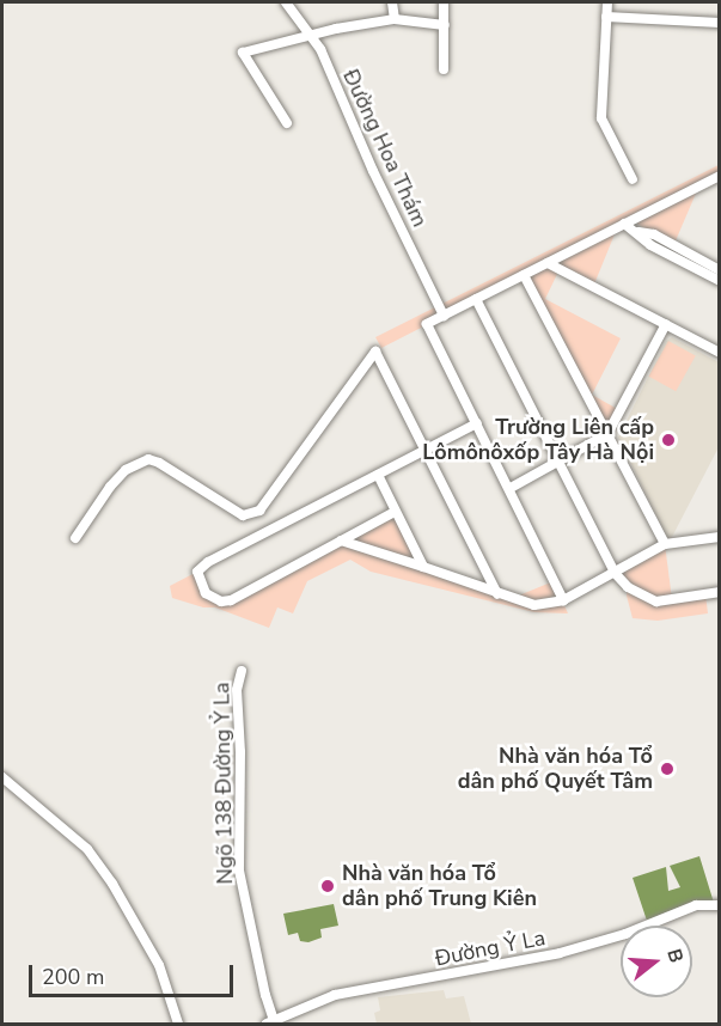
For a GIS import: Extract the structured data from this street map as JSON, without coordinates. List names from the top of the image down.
{
  "streets": {
    "street": ["Đường Hoa Thám", "Ngõ 138 Đường Ỷ La", "Đường Ỷ La"]
  },
  "crossings": [
    ["Ngõ 138 Đường Ỷ La", "Đường Ỷ La"]
  ],
  "places": ["Trường Liên cấp Lômônôxốp Tây Hà Nội", "Nhà văn hóa Tổ dân phố Quyết Tâm", "Nhà văn hóa Tổ dân phố Trung Kiên"],
  "scale_bar": "200 m",
  "north": "right"
}
